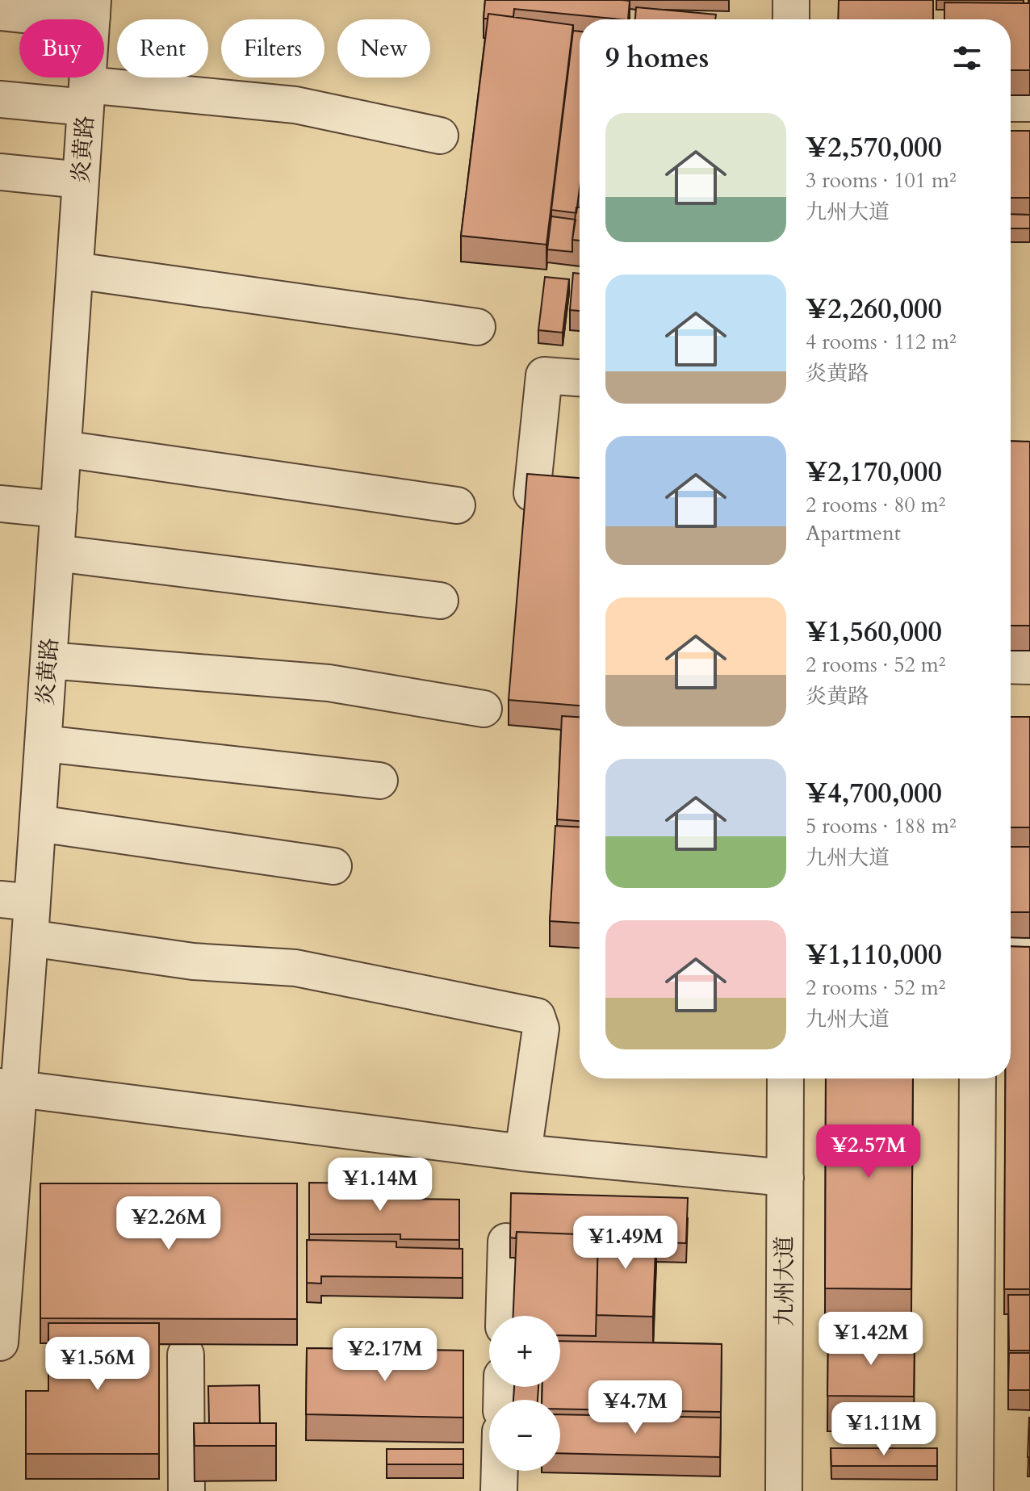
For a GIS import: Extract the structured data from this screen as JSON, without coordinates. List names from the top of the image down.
{
  "streets": {
    "street": ["炎黄路", "九州大道"]
  },
  "page": {
    "chip": [
      "Buy",
      "Rent",
      "Filters",
      "New"
    ],
    "heading": "9 homes",
    "list": [
      {
        "name": "¥2,570,000",
        "note": "3 rooms · 101 m² · 九州大道"
      },
      {
        "name": "¥2,260,000",
        "note": "4 rooms · 112 m² · 炎黄路"
      },
      {
        "name": "¥2,170,000",
        "note": "2 rooms · 80 m² · Apartment"
      },
      {
        "name": "¥1,560,000",
        "note": "2 rooms · 52 m² · 炎黄路"
      },
      {
        "name": "¥4,700,000",
        "note": "5 rooms · 188 m² · 九州大道"
      },
      {
        "name": "¥1,110,000",
        "note": "2 rooms · 52 m² · 九州大道"
      }
    ],
    "price": [
      "¥2.57M",
      "¥1.14M",
      "¥2.26M",
      "¥1.49M",
      "¥1.42M",
      "¥2.17M",
      "¥1.56M",
      "¥4.7M",
      "¥1.11M"
    ],
    "map_buttons": ["+", "−"]
  }
}
